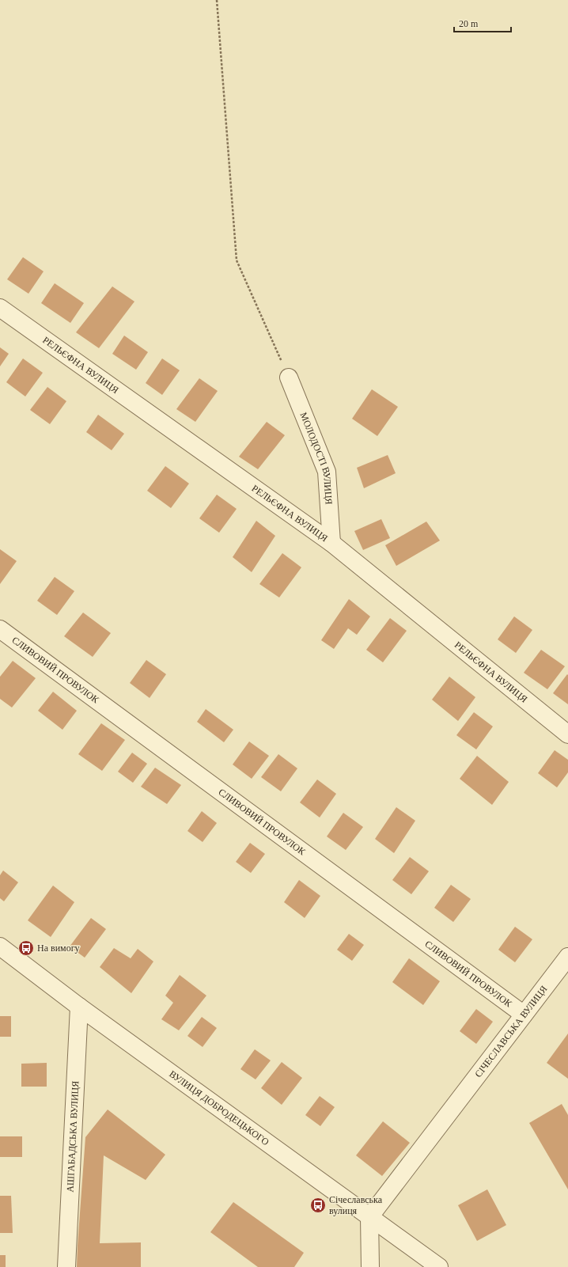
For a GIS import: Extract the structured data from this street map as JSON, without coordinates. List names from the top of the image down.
{
  "streets": {
    "street": [
      "РЕЛЬЄФНА ВУЛИЦЯ",
      "МОЛОДОСТІ ВУЛИЦЯ",
      "СЛИВОВИЙ ПРОВУЛОК",
      "СІЧЕСЛАВСЬКА ВУЛИЦЯ",
      "ВУЛИЦЯ ДОБРОДЕЦЬКОГО",
      "АШГАБАДСЬКА ВУЛИЦЯ"
    ]
  },
  "crossings": [
    ["РЕЛЬЄФНА ВУЛИЦЯ", "МОЛОДОСТІ ВУЛИЦЯ"],
    ["СЛИВОВИЙ ПРОВУЛОК", "СІЧЕСЛАВСЬКА ВУЛИЦЯ"],
    ["СІЧЕСЛАВСЬКА ВУЛИЦЯ", "ВУЛИЦЯ ДОБРОДЕЦЬКОГО"],
    ["ВУЛИЦЯ ДОБРОДЕЦЬКОГО", "АШГАБАДСЬКА ВУЛИЦЯ"]
  ],
  "places": {
    "bus stop": ["На вимогу", "Січеславська вулиця"]
  },
  "scale_bar": "20 m"
}
